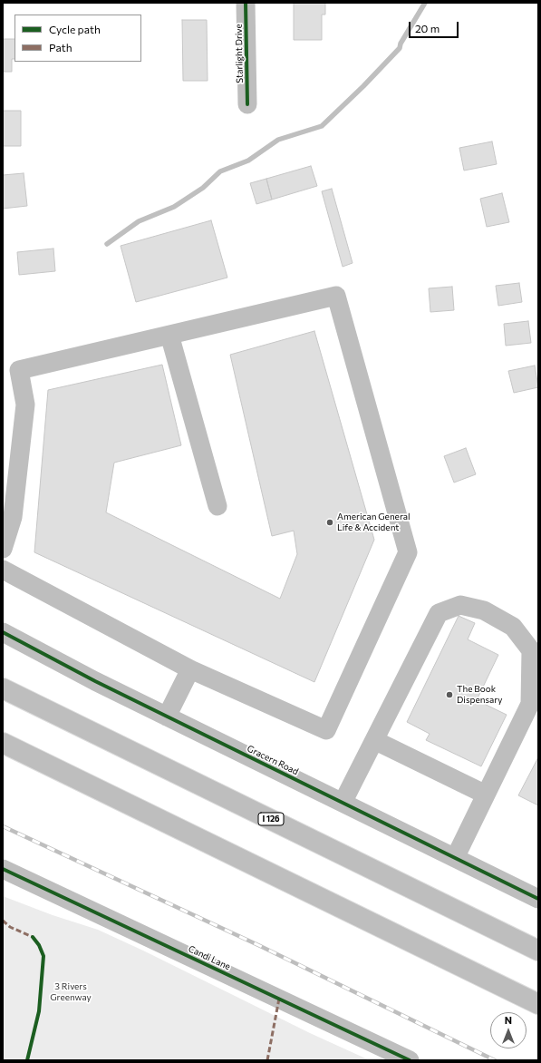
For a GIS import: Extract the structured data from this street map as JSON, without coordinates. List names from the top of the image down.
{
  "streets": {
    "highway": ["I 126"],
    "street": ["Starlight Drive", "Gracern Road", "Candi Lane"]
  },
  "parks": ["3 Rivers Greenway"],
  "places": ["American General Life & Accident", "The Book Dispensary"],
  "legend": ["Cycle path", "Path"],
  "scale_bar": "20 m",
  "north": "top"
}
